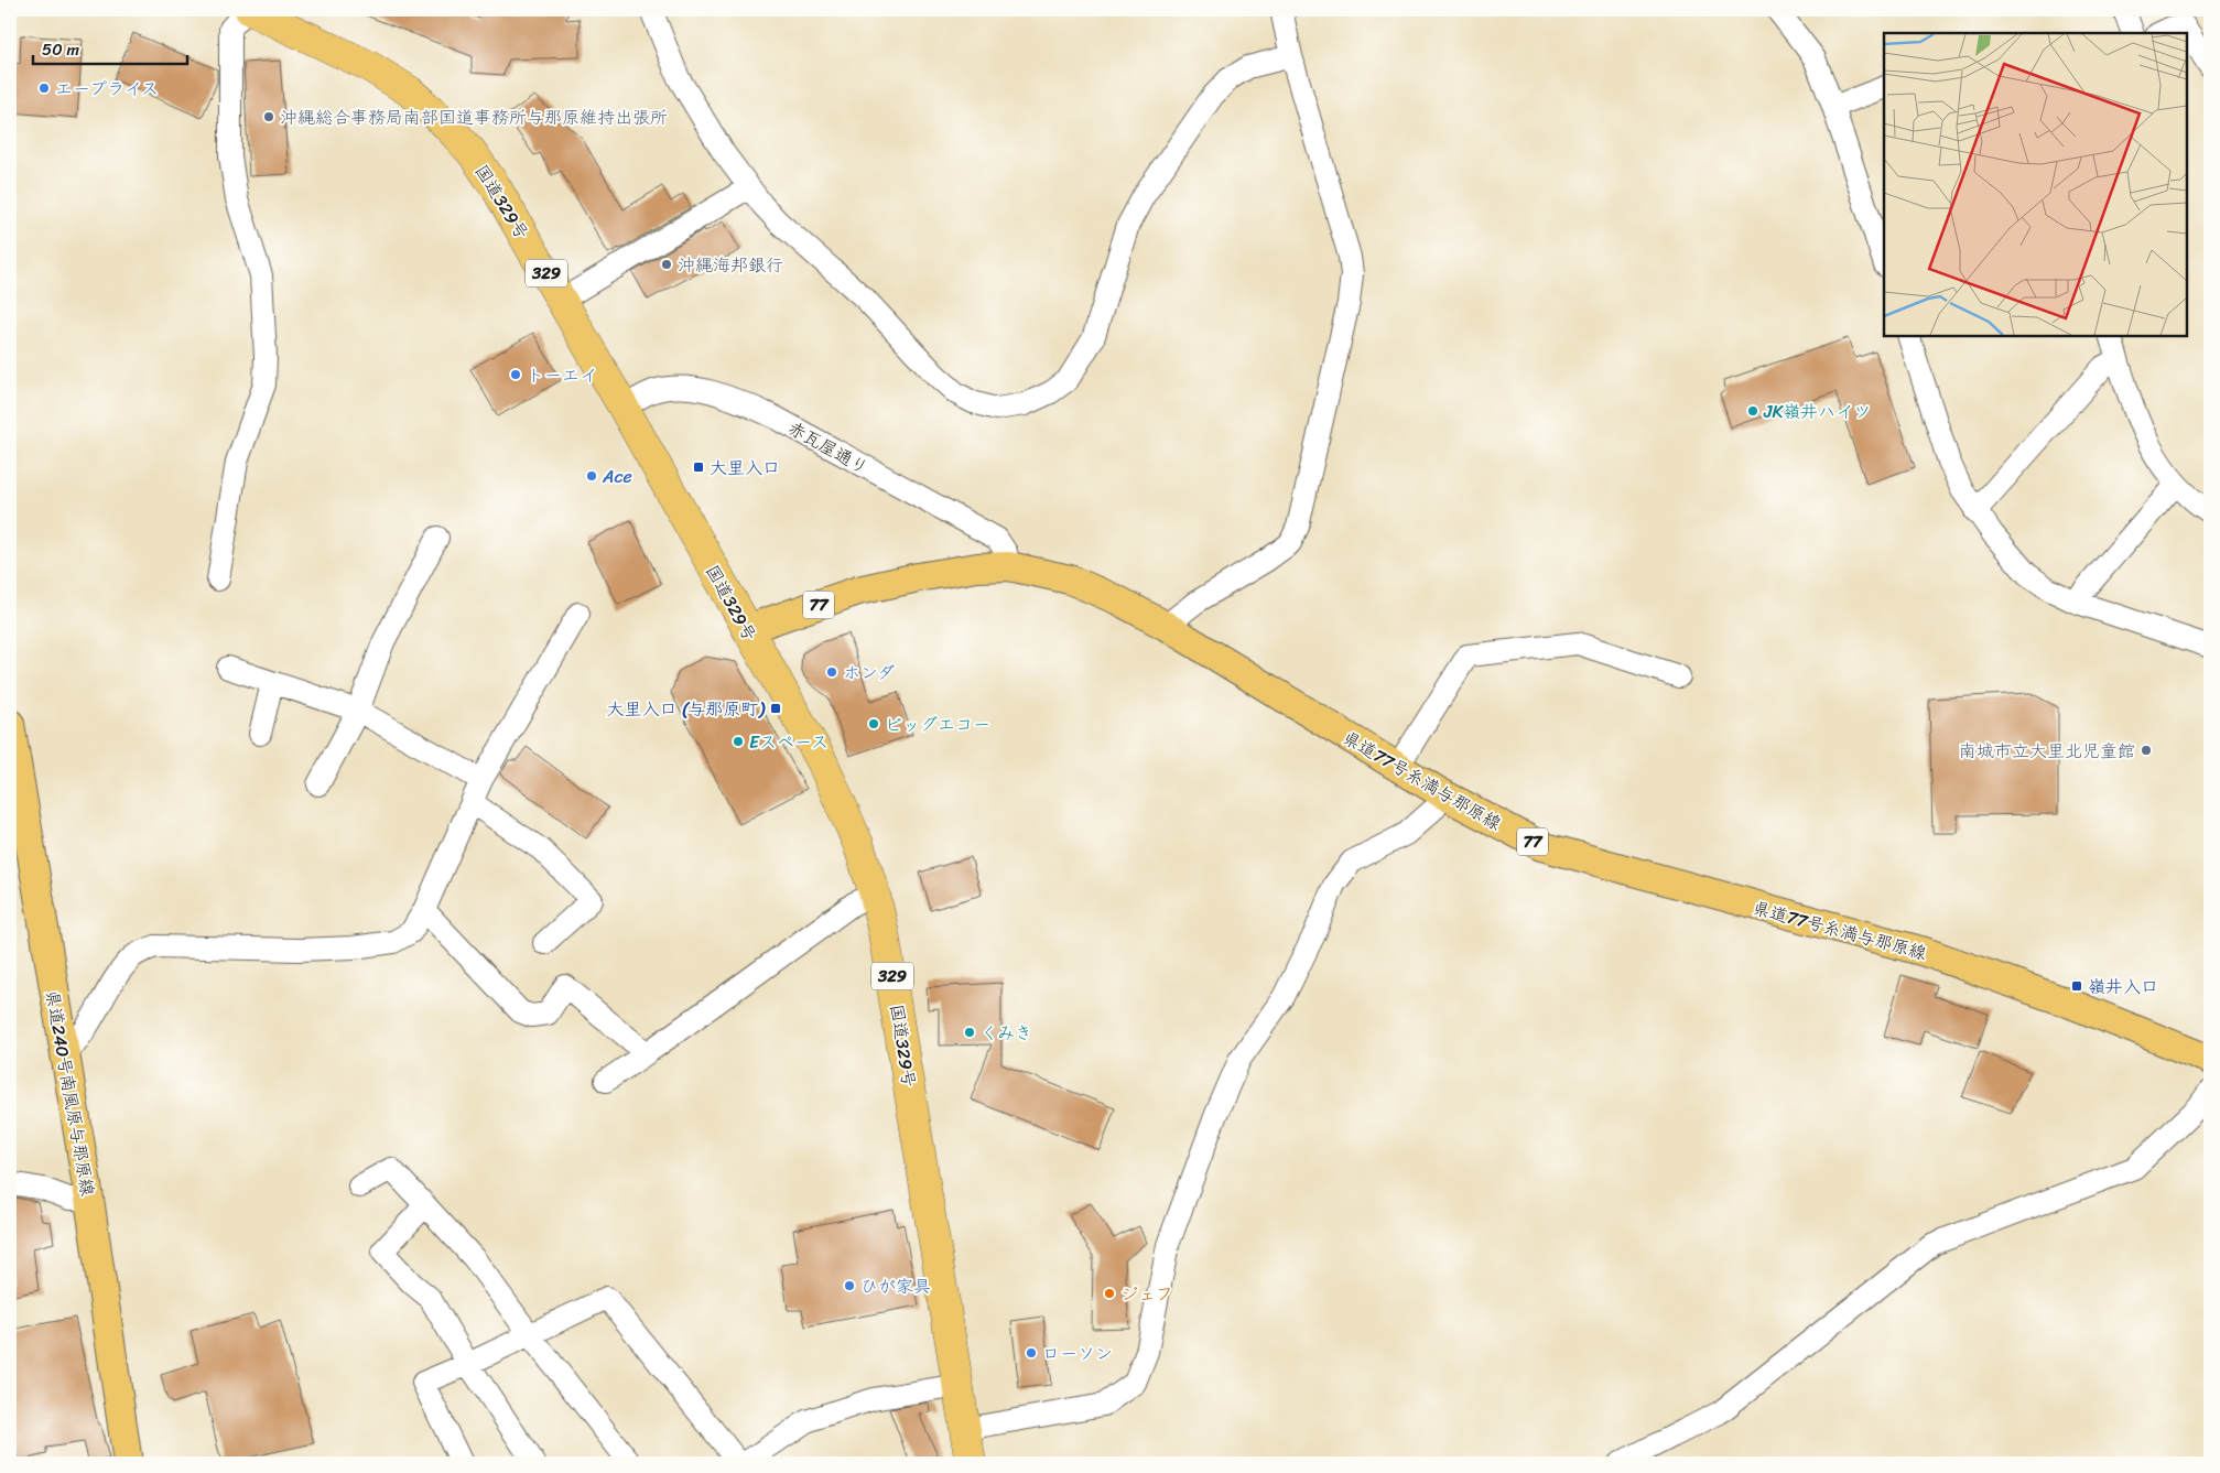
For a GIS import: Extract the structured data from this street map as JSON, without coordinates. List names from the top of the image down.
{
  "streets": {
    "highway": ["国道329号", "329"],
    "main road": ["77", "県道77号糸満与那原線", "県道240号南風原与那原線"],
    "street": ["赤瓦屋通り"]
  },
  "crossings": [
    ["国道329号", "329"],
    ["国道329号", "赤瓦屋通り"],
    ["国道329号", "県道77号糸満与那原線"],
    ["赤瓦屋通り", "県道77号糸満与那原線"]
  ],
  "places": {
    "other": [
      "エープライス",
      "沖縄総合事務局南部国道事務所与那原維持出張所",
      "沖縄海邦銀行",
      "トーエイ",
      "JK嶺井ハイツ",
      "Ace",
      "ホンダ",
      "ビッグエコー",
      "Eスペース",
      "南城市立大里北児童館",
      "くみき",
      "ひが家具",
      "ジェフ",
      "ローソン"
    ],
    "transit": ["大里入口", "大里入口 (与那原町)", "嶺井入口"]
  },
  "scale_bar": "50 m"
}
